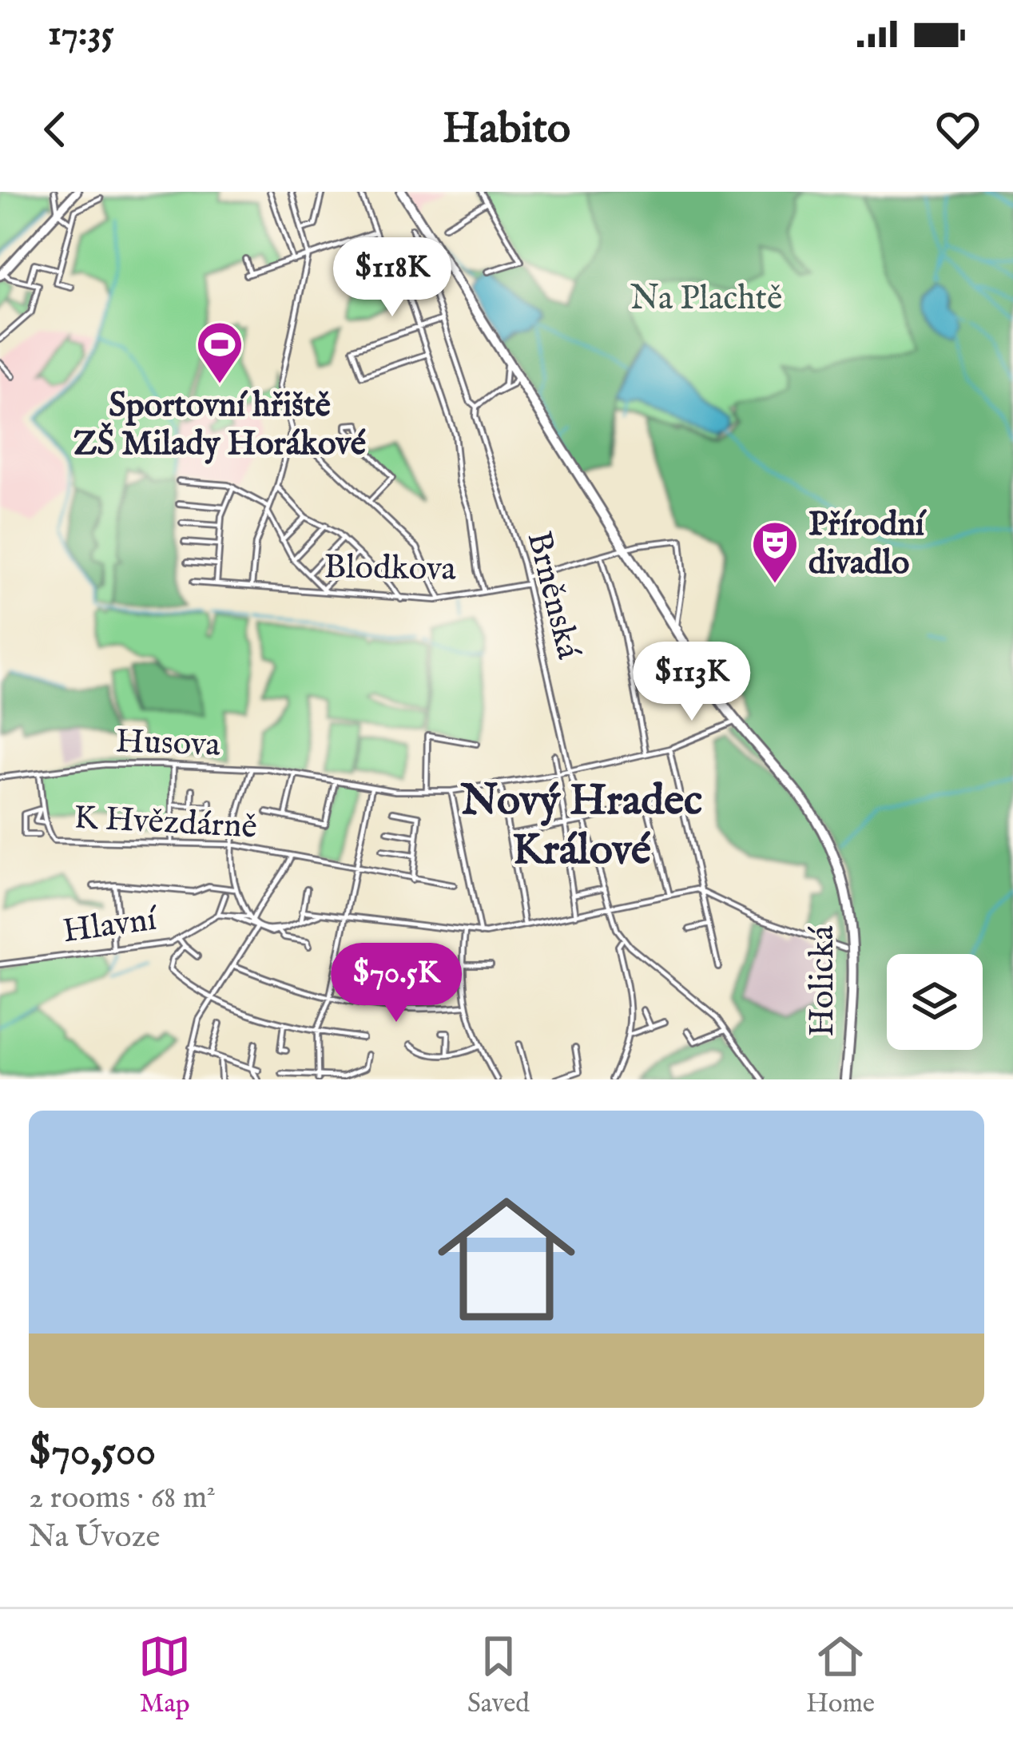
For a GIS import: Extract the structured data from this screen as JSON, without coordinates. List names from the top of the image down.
{
  "streets": {
    "main road": ["Holická"],
    "street": [
      "Blodkova",
      "Brněnská",
      "Husova",
      "K Hvězdárně",
      "Hlavní"
    ]
  },
  "crossings": [
    ["Blodkova", "Brněnská"],
    ["Brněnská", "Husova"],
    ["Husova", "Holická"]
  ],
  "districts": ["Nový Hradec Králové"],
  "parks": ["Na Plachtě"],
  "places": {
    "sports": ["Sportovní hřiště ZŠ Milady Horákové"],
    "theatre": ["Přírodní divadlo"]
  },
  "page": {
    "status": "17:35",
    "header": "Habito",
    "price": ["$118K", "$113K", "$70.5K"],
    "list": [
      {
        "name": "$70,500",
        "note": "2 rooms · 68 m² · Na Úvoze"
      }
    ],
    "tabs": ["Map", "Saved", "Home"]
  }
}
